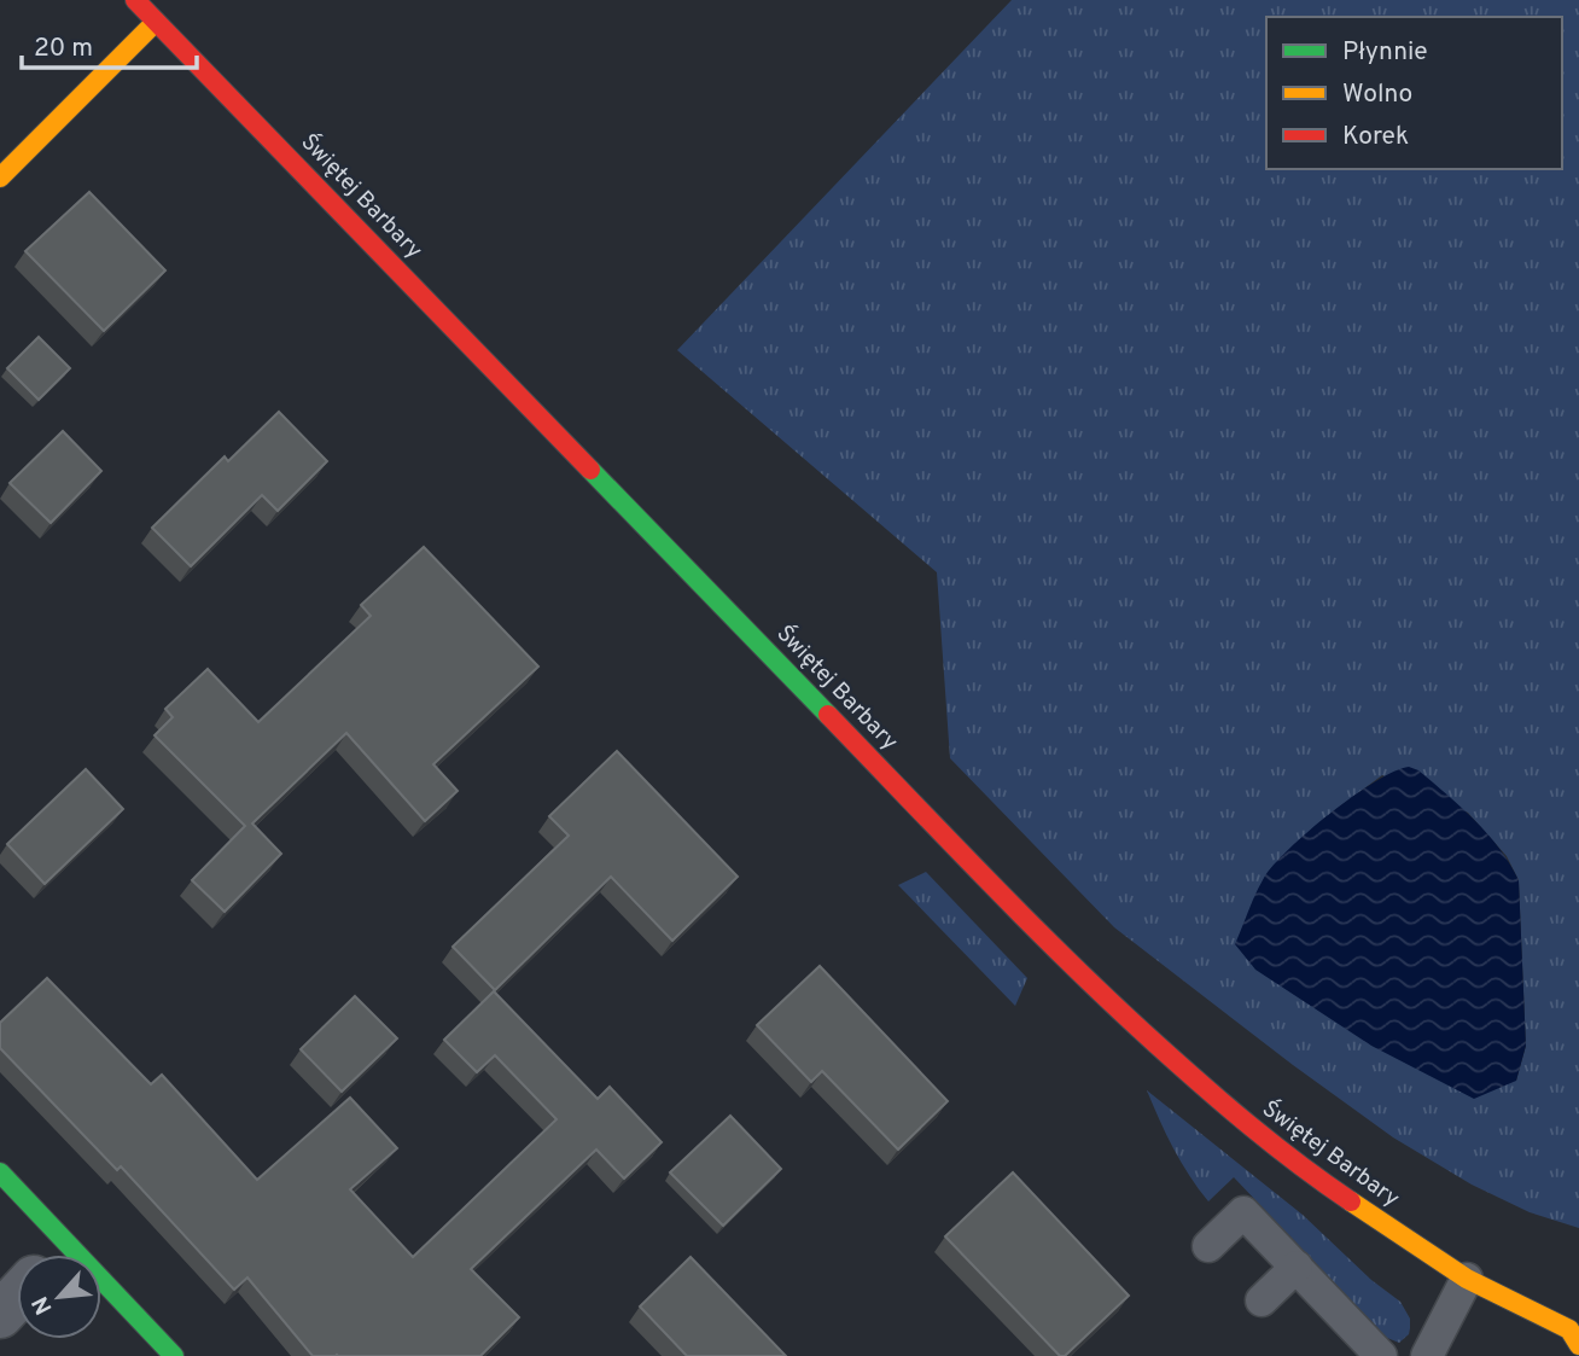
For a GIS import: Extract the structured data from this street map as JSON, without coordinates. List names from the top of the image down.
{
  "streets": {
    "street": ["Świętej Barbary"]
  },
  "legend": ["Płynnie", "Wolno", "Korek"],
  "scale_bar": "20 m",
  "north": "bottom left"
}
